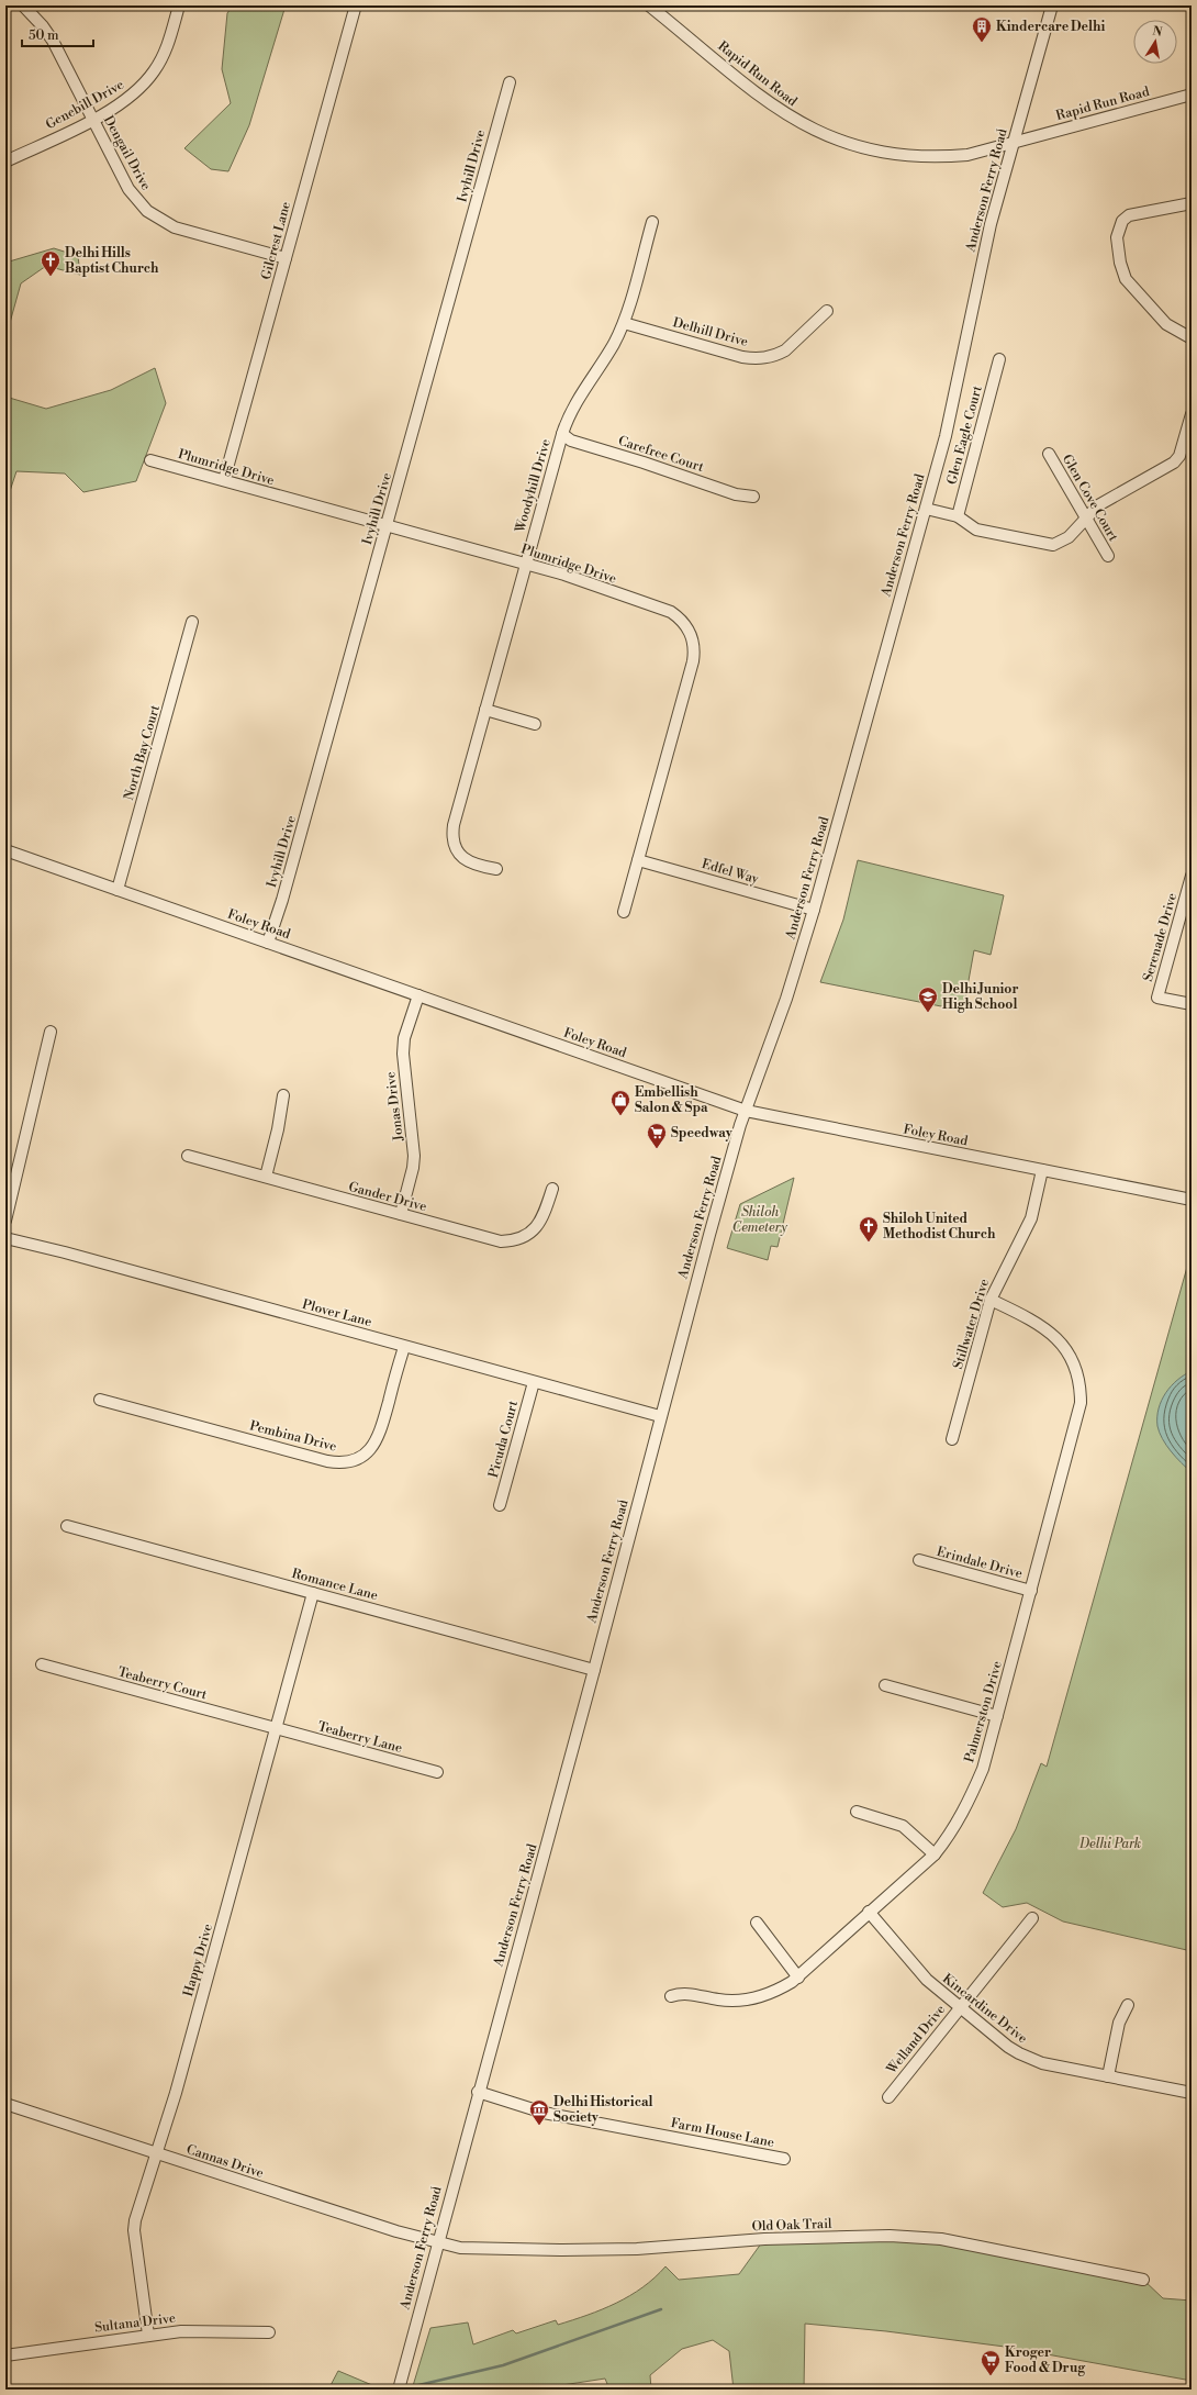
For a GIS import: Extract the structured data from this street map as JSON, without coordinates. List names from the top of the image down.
{
  "streets": {
    "street": [
      "Rapid Run Road",
      "Genebill Drive",
      "Dengail Drive",
      "Ivyhill Drive",
      "Anderson Ferry Road",
      "Gilcrest Lane",
      "Delhill Drive",
      "Glen Eagle Court",
      "Carefree Court",
      "Plumridge Drive",
      "Woodyhill Drive",
      "Glen Cove Court",
      "North Bay Court",
      "Edfel Way",
      "Foley Road",
      "Serenade Drive",
      "Jonas Drive",
      "Gander Drive",
      "Plover Lane",
      "Stillwater Drive",
      "Pembina Drive",
      "Picuda Court",
      "Erindale Drive",
      "Romance Lane",
      "Teaberry Court",
      "Palmerston Drive",
      "Teaberry Lane",
      "Happy Drive",
      "Kincardine Drive",
      "Welland Drive",
      "Farm House Lane",
      "Cannas Drive",
      "Old Oak Trail",
      "Sultana Drive"
    ]
  },
  "crossings": [
    ["Rapid Run Road", "Anderson Ferry Road"],
    ["Genebill Drive", "Dengail Drive"],
    ["Dengail Drive", "Gilcrest Lane"],
    ["Ivyhill Drive", "Plumridge Drive"],
    ["Ivyhill Drive", "Foley Road"],
    ["Anderson Ferry Road", "Edfel Way"],
    ["Anderson Ferry Road", "Foley Road"],
    ["Anderson Ferry Road", "Plover Lane"],
    ["Anderson Ferry Road", "Romance Lane"],
    ["Anderson Ferry Road", "Farm House Lane"],
    ["Anderson Ferry Road", "Cannas Drive"],
    ["Anderson Ferry Road", "Old Oak Trail"],
    ["Gilcrest Lane", "Plumridge Drive"],
    ["Delhill Drive", "Woodyhill Drive"],
    ["Carefree Court", "Woodyhill Drive"],
    ["Plumridge Drive", "Woodyhill Drive"],
    ["Plumridge Drive", "Edfel Way"],
    ["North Bay Court", "Foley Road"],
    ["Foley Road", "Jonas Drive"],
    ["Foley Road", "Stillwater Drive"],
    ["Jonas Drive", "Gander Drive"],
    ["Plover Lane", "Pembina Drive"],
    ["Plover Lane", "Picuda Court"],
    ["Stillwater Drive", "Palmerston Drive"],
    ["Erindale Drive", "Palmerston Drive"],
    ["Romance Lane", "Happy Drive"],
    ["Teaberry Court", "Teaberry Lane"],
    ["Teaberry Court", "Happy Drive"],
    ["Palmerston Drive", "Kincardine Drive"],
    ["Teaberry Lane", "Happy Drive"],
    ["Happy Drive", "Cannas Drive"],
    ["Happy Drive", "Sultana Drive"],
    ["Kincardine Drive", "Welland Drive"],
    ["Cannas Drive", "Old Oak Trail"]
  ],
  "parks": ["Shiloh Cemetery", "Delhi Park"],
  "places": {
    "building": ["Kindercare Delhi"],
    "church": ["Delhi Hills Baptist Church", "Shiloh United Methodist Church"],
    "school or university": ["Delhi Junior High School"],
    "shop": ["Embellish Salon & Spa"],
    "supermarket": ["Speedway", "Kroger Food & Drug"],
    "museum": ["Delhi Historical Society"]
  },
  "scale_bar": "50 m",
  "north": "top"
}
